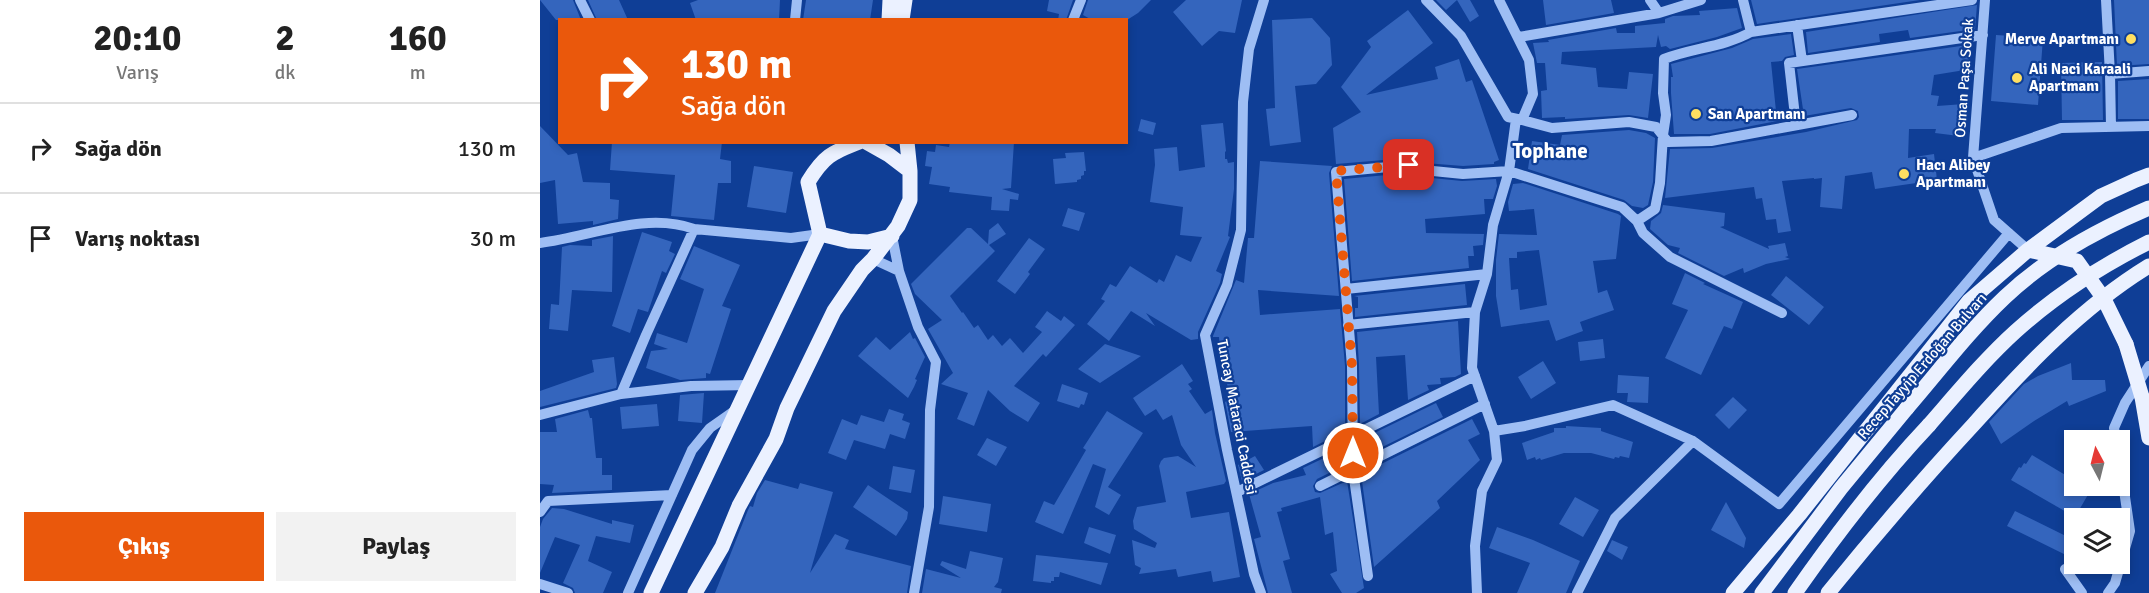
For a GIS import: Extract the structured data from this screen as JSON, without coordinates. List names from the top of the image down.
{
  "streets": {
    "main road": ["Recep Tayyip Erdoğan Bulvarı"],
    "street": ["Osman Paşa Sokak", "Tuncay Mataraci Caddesi"]
  },
  "districts": ["Tophane"],
  "places": [
    "Merve Apartmanı",
    "Ali Naci Karaali Apartmanı",
    "San Apartmanı",
    "Hacı Alibey Apartmanı"
  ],
  "north": "top",
  "page": {
    "eta": [
      "20:10",
      "Varış",
      "2",
      "dk",
      "160",
      "m"
    ],
    "turn": ["130 m", "Sağa dön"],
    "list": [
      {
        "name": "Sağa dön",
        "value": "130 m"
      },
      {
        "name": "Varış noktası",
        "value": "30 m"
      }
    ],
    "buttons": ["Çıkış", "Paylaş"]
  }
}
